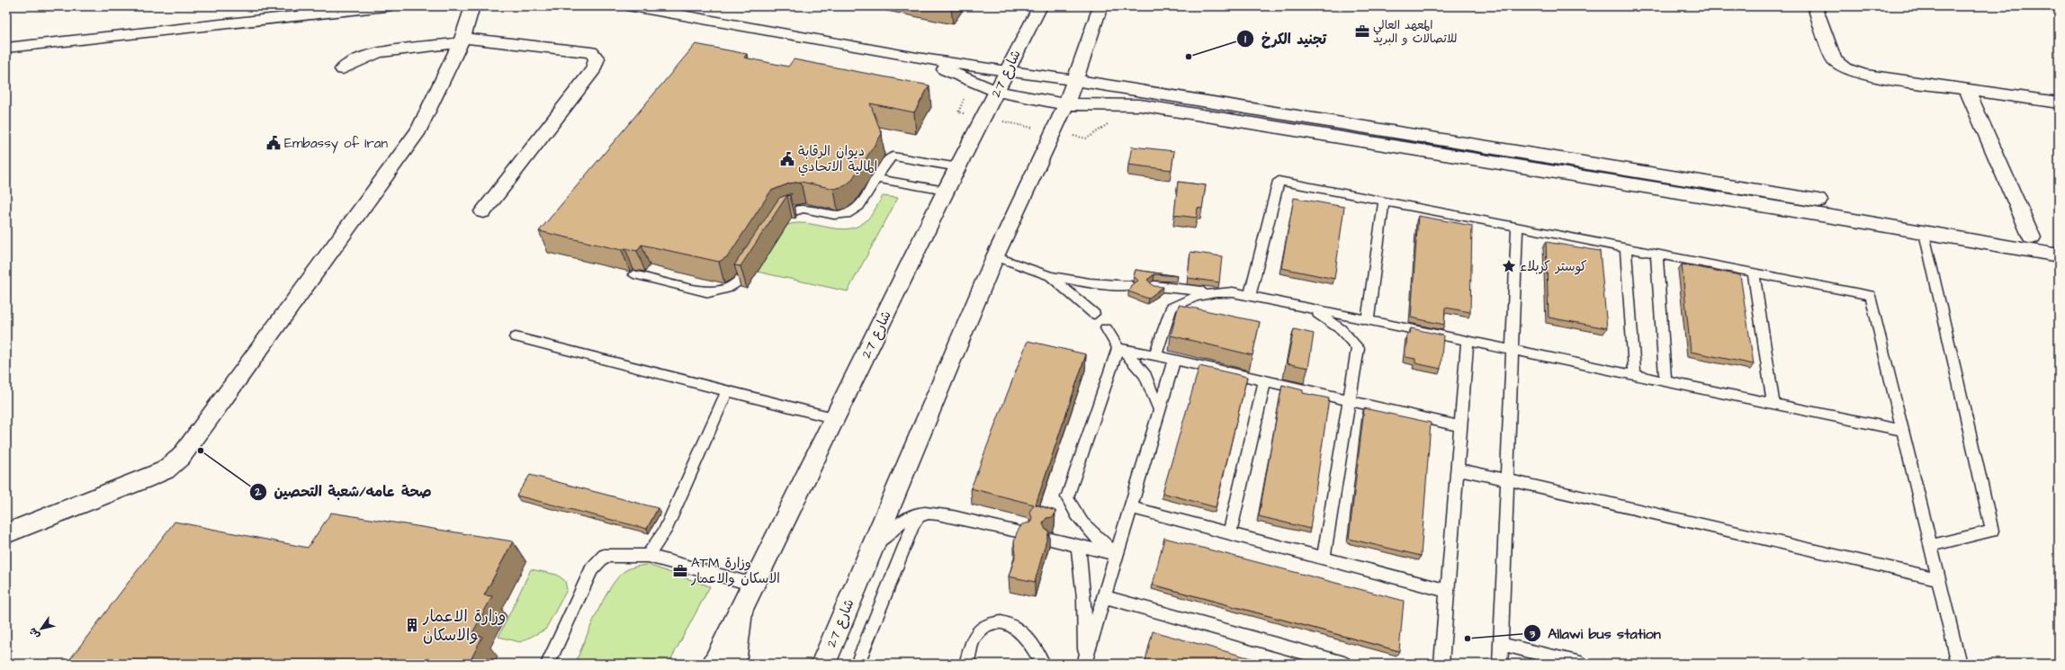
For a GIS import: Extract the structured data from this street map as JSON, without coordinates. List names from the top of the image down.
{
  "streets": {
    "street": ["شارع 27"]
  },
  "places": {
    "office": ["المعهد العالي للاتصالات و البريد", "ATM وزارة الاسكان والاعمار"],
    "other": ["تجنيد الكرخ", "صحة عامه/شعبة التحصين", "Allawi bus station"],
    "public building": ["Embassy of Iran", "ديوان الرقابة المالية الاتحادي"],
    "place": ["كوستر كربلاء"],
    "building": ["وزارة الاعمار والاسكان"]
  },
  "north": "bottom left"
}
